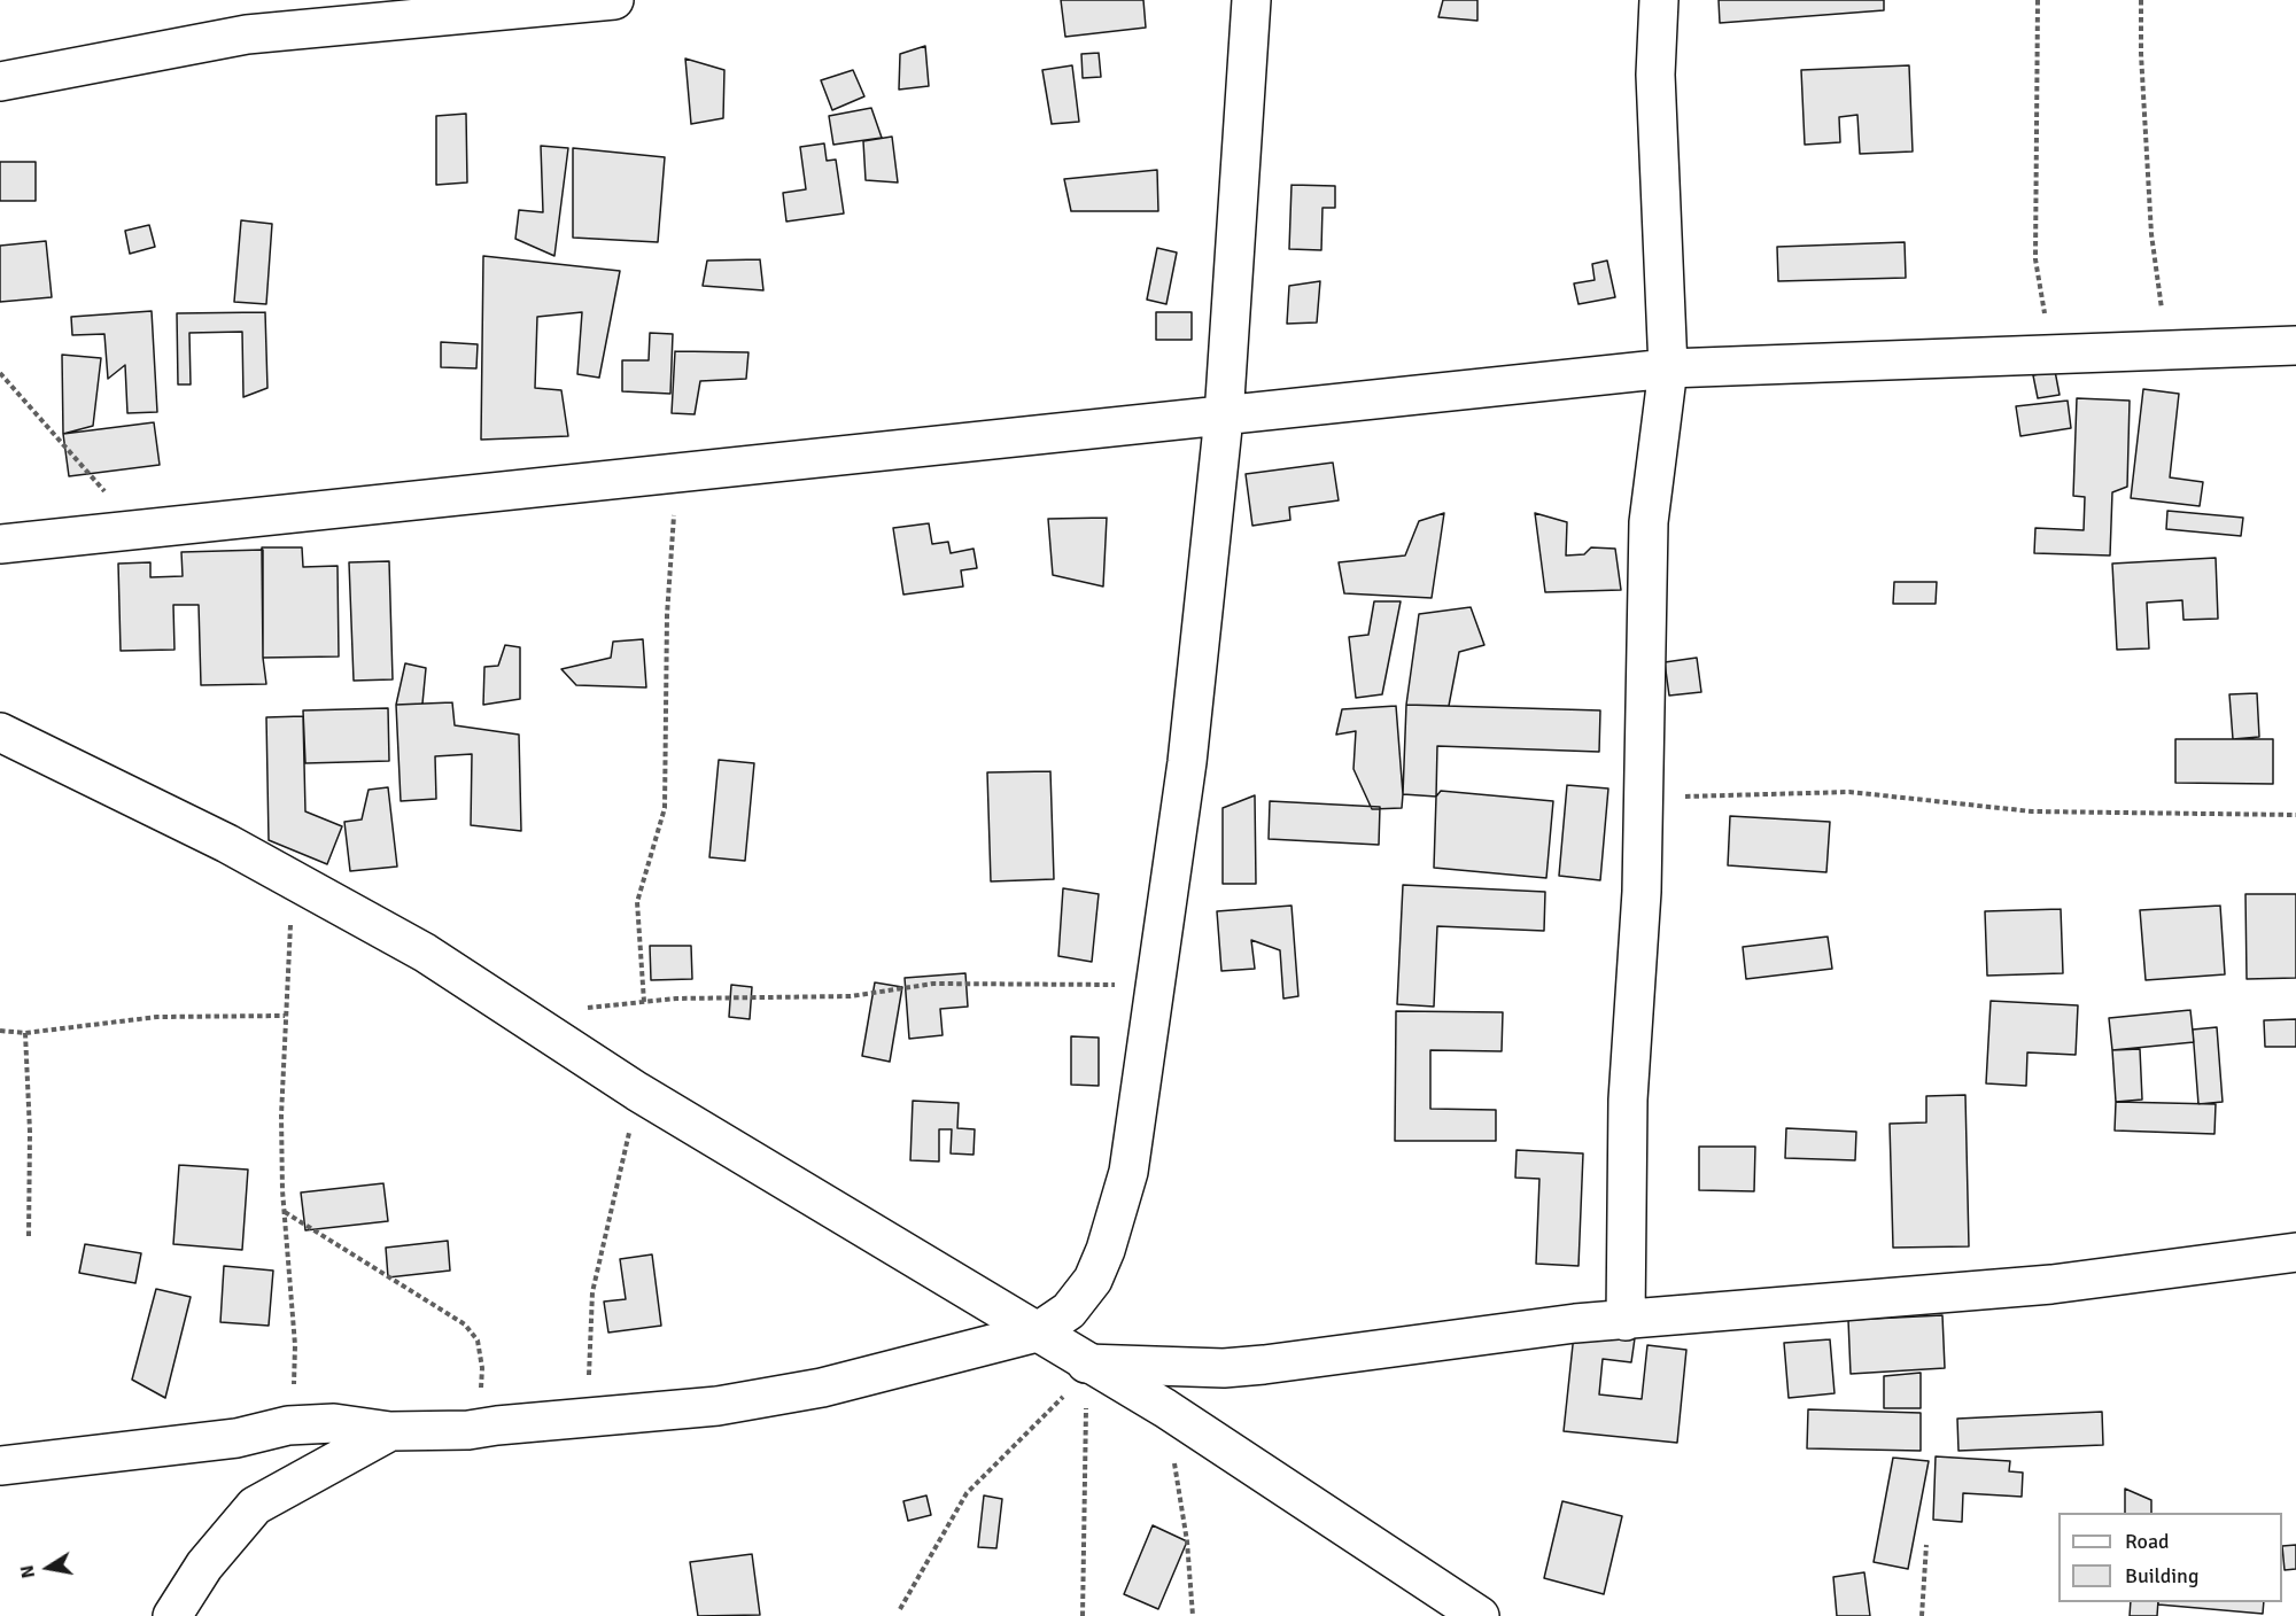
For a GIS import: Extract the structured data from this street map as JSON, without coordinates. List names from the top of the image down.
{
  "legend": ["Road", "Building"],
  "north": "left"
}
